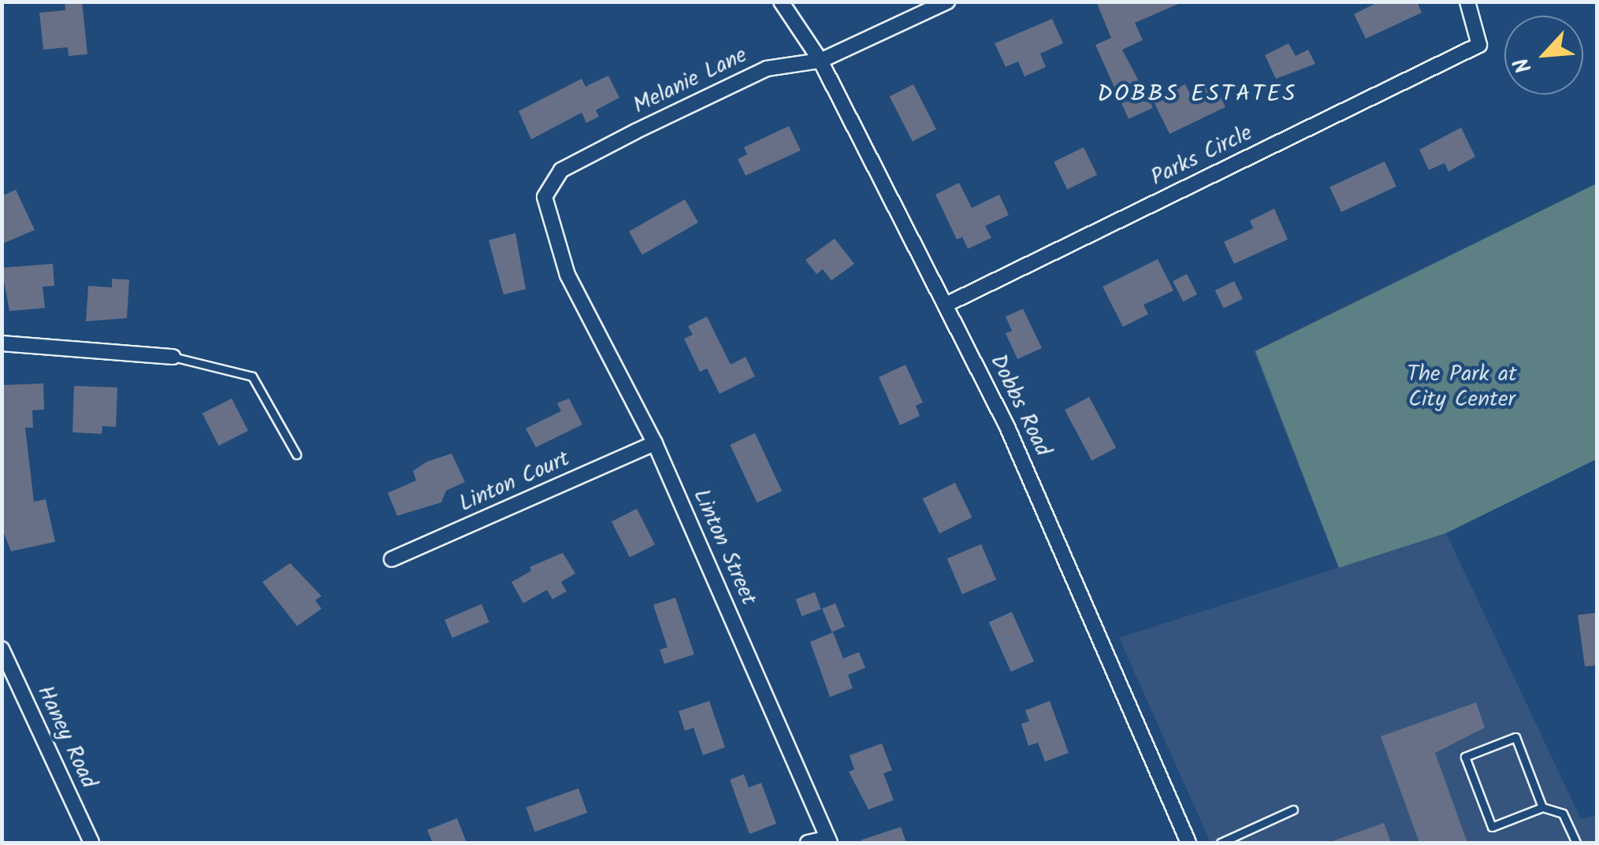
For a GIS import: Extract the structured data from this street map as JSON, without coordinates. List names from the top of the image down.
{
  "streets": {
    "street": [
      "Melanie Lane",
      "Parks Circle",
      "Dobbs Road",
      "Linton Court",
      "Linton Street",
      "Haney Road"
    ]
  },
  "crossings": [
    ["Melanie Lane", "Dobbs Road"],
    ["Melanie Lane", "Linton Street"],
    ["Parks Circle", "Dobbs Road"],
    ["Linton Court", "Linton Street"]
  ],
  "districts": ["DOBBS ESTATES"],
  "parks": ["The Park at City Center"],
  "north": "bottom left"
}
